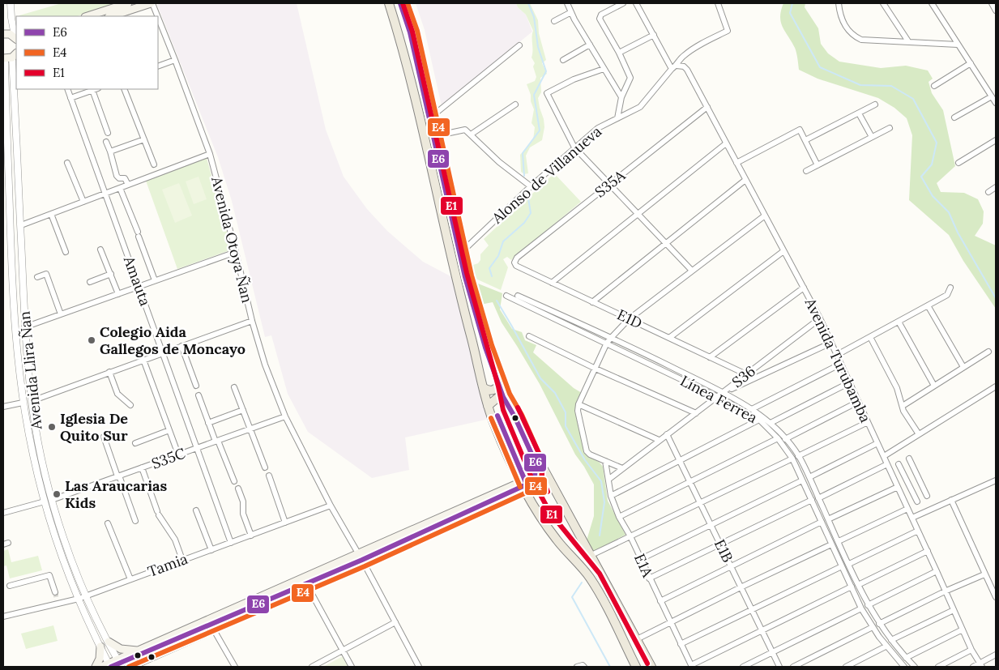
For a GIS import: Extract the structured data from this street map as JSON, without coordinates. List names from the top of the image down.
{
  "streets": {
    "street": [
      "Alonso de Villanueva",
      "S35A",
      "Avenida Otoya Ñan",
      "Amauta",
      "E1D",
      "Avenida Turubamba",
      "Avenida Llira Ñan",
      "S36",
      "Línea Ferrea",
      "S35C",
      "E1B",
      "Tamia",
      "E1A"
    ]
  },
  "crossings": [
    ["Alonso de Villanueva", "Avenida Turubamba"],
    ["S35A", "E1D"],
    ["S35A", "Avenida Turubamba"],
    ["Avenida Otoya Ñan", "S35C"],
    ["Avenida Otoya Ñan", "Tamia"],
    ["Amauta", "S35C"],
    ["Amauta", "Tamia"],
    ["E1D", "S36"],
    ["Avenida Turubamba", "S36"],
    ["Avenida Llira Ñan", "S35C"],
    ["Avenida Llira Ñan", "Tamia"],
    ["S36", "Línea Ferrea"],
    ["S36", "E1B"],
    ["S36", "E1A"]
  ],
  "places": ["Colegio Aida Gallegos de Moncayo", "Iglesia De Quito Sur", "Las Araucarias Kids"],
  "lines": ["transit line E6", "transit line E4", "transit line E1"],
  "legend": ["E6", "E4", "E1"]
}
